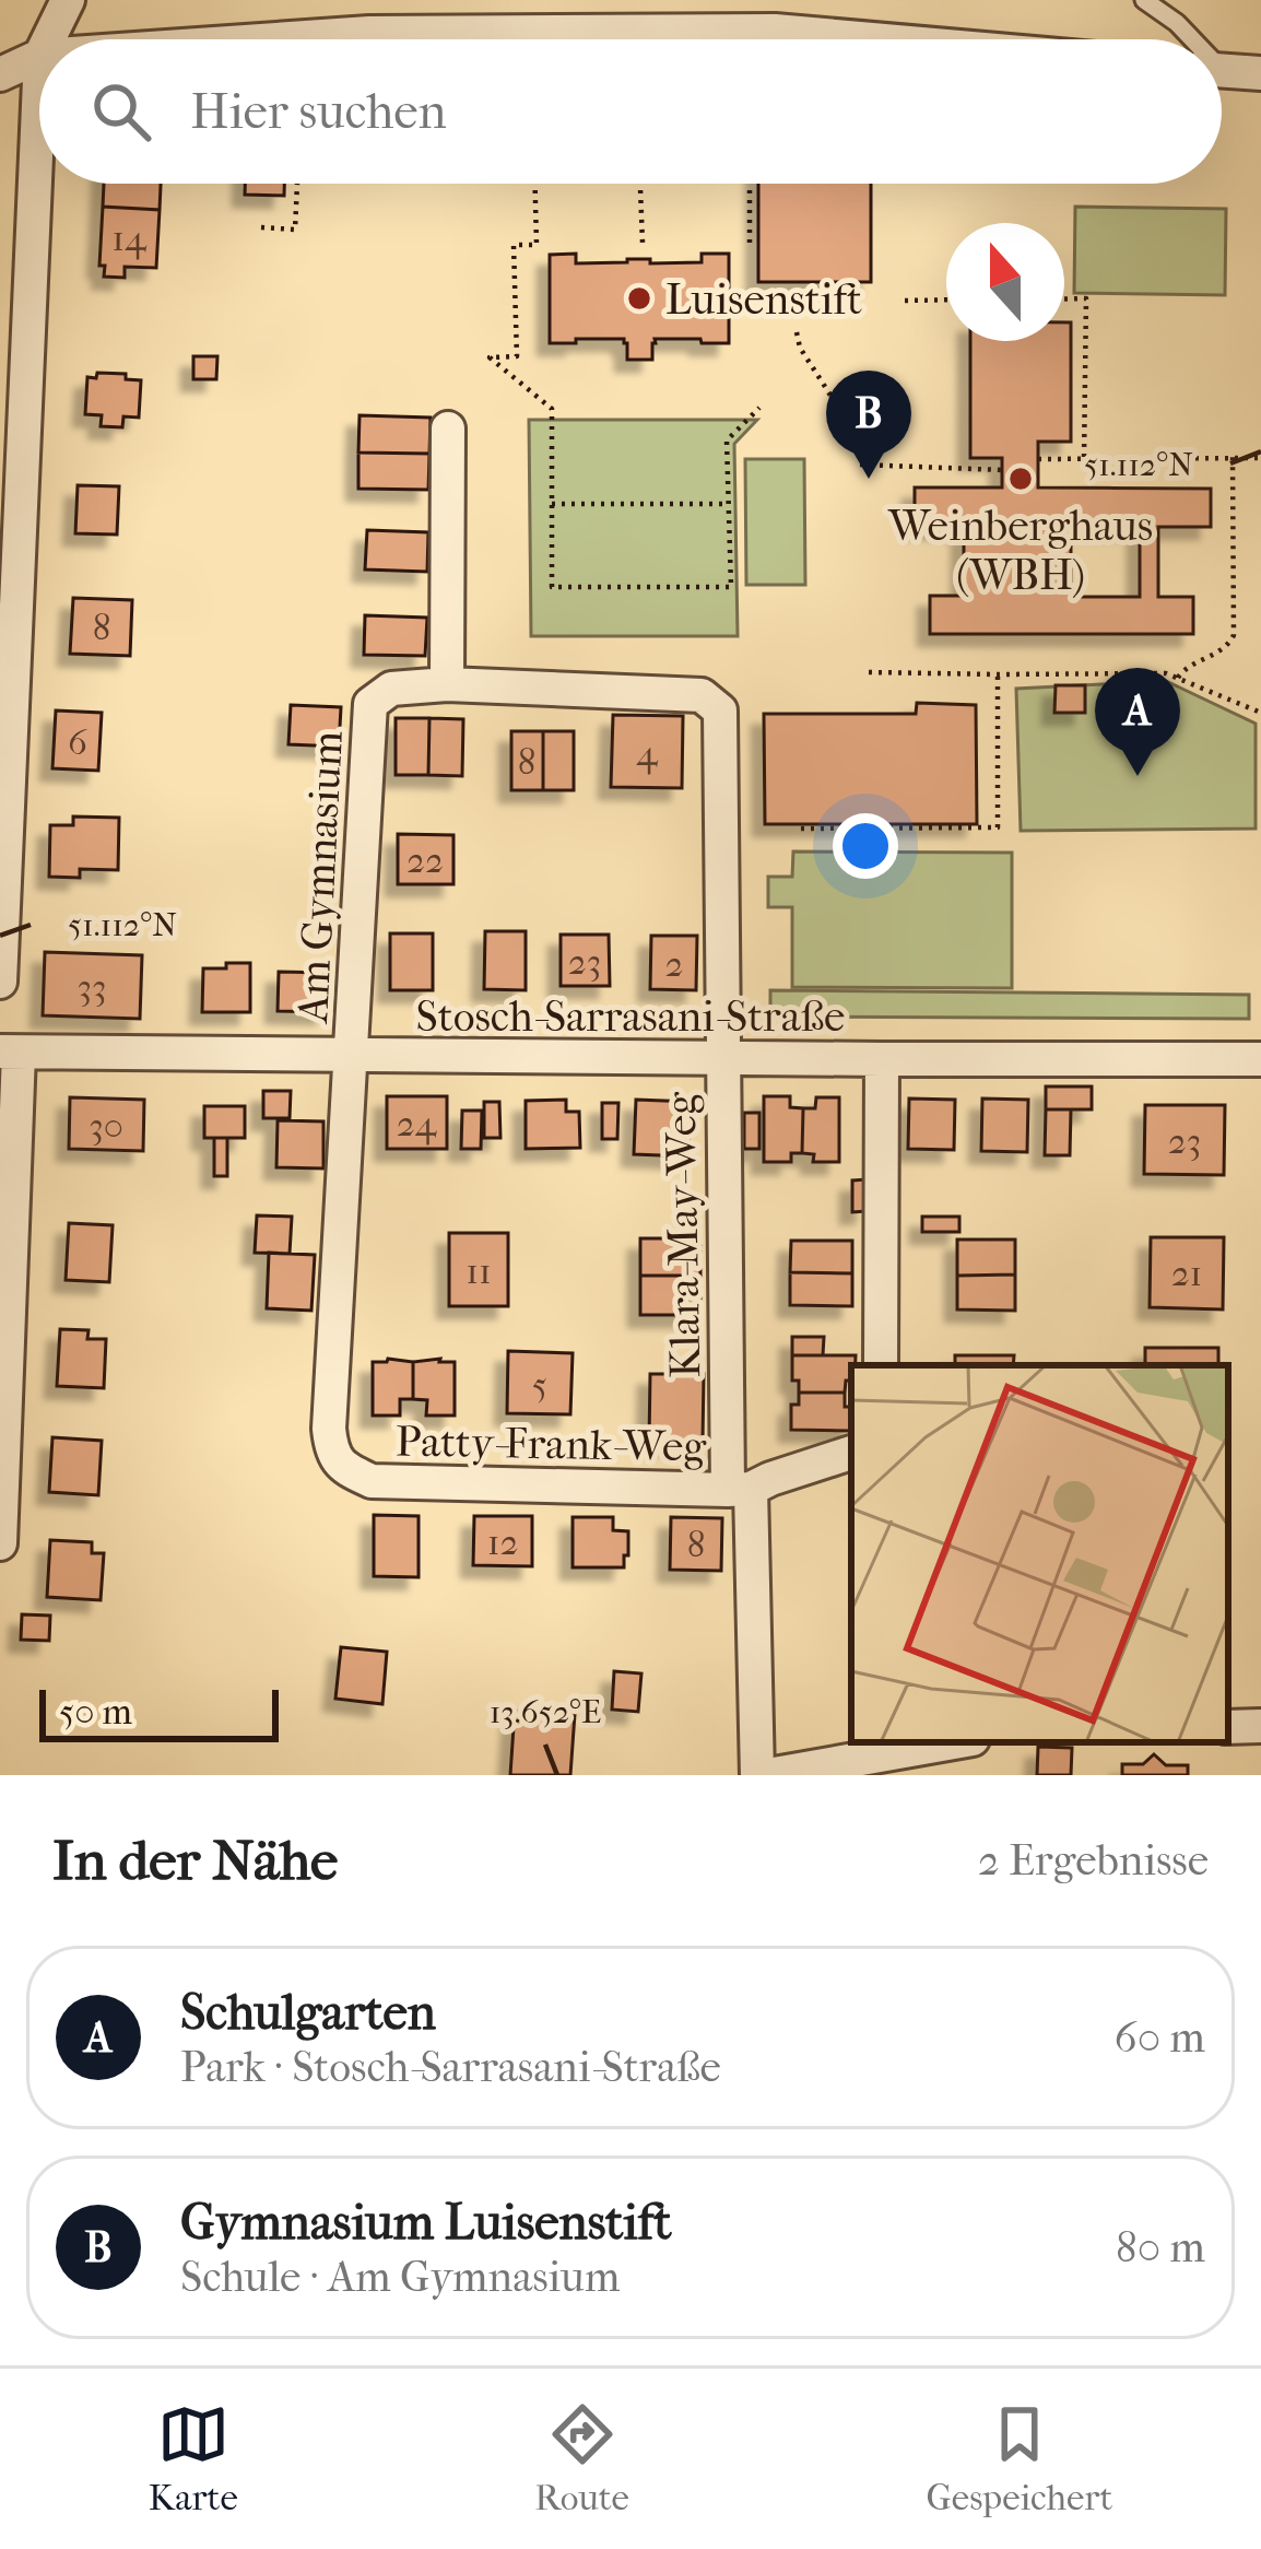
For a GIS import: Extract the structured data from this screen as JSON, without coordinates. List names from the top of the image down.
{
  "streets": {
    "street": [
      "Am Gymnasium",
      "Stosch-Sarrasani-Straße",
      "Klara-May-Weg",
      "Patty-Frank-Weg"
    ]
  },
  "crossings": [
    ["Am Gymnasium", "Stosch-Sarrasani-Straße"],
    ["Am Gymnasium", "Klara-May-Weg"],
    ["Am Gymnasium", "Patty-Frank-Weg"],
    ["Stosch-Sarrasani-Straße", "Klara-May-Weg"],
    ["Stosch-Sarrasani-Straße", "Patty-Frank-Weg"],
    ["Klara-May-Weg", "Patty-Frank-Weg"]
  ],
  "places": ["Luisenstift", "Weinberghaus (WBH)"],
  "house_numbers": [
    "14",
    "8",
    "6",
    "4",
    "8",
    "22",
    "23",
    "2",
    "33",
    "24",
    "30",
    "23",
    "11",
    "21",
    "5",
    "12",
    "8"
  ],
  "scale_bar": "50 m",
  "north": "top",
  "page": {
    "search": "Hier suchen",
    "pins": ["B", "A"],
    "scale": "50 m",
    "heading": ["In der Nähe", "2 Ergebnisse"],
    "list": [
      {
        "mark": "A",
        "name": "Schulgarten",
        "note": "Park · Stosch-Sarrasani-Straße",
        "value": "60 m"
      },
      {
        "mark": "B",
        "name": "Gymnasium Luisenstift",
        "note": "Schule · Am Gymnasium",
        "value": "80 m"
      }
    ],
    "nav": ["Karte", "Route", "Gespeichert"]
  },
  "coordinates": ["51.112°N", "13.652°E"]
}
